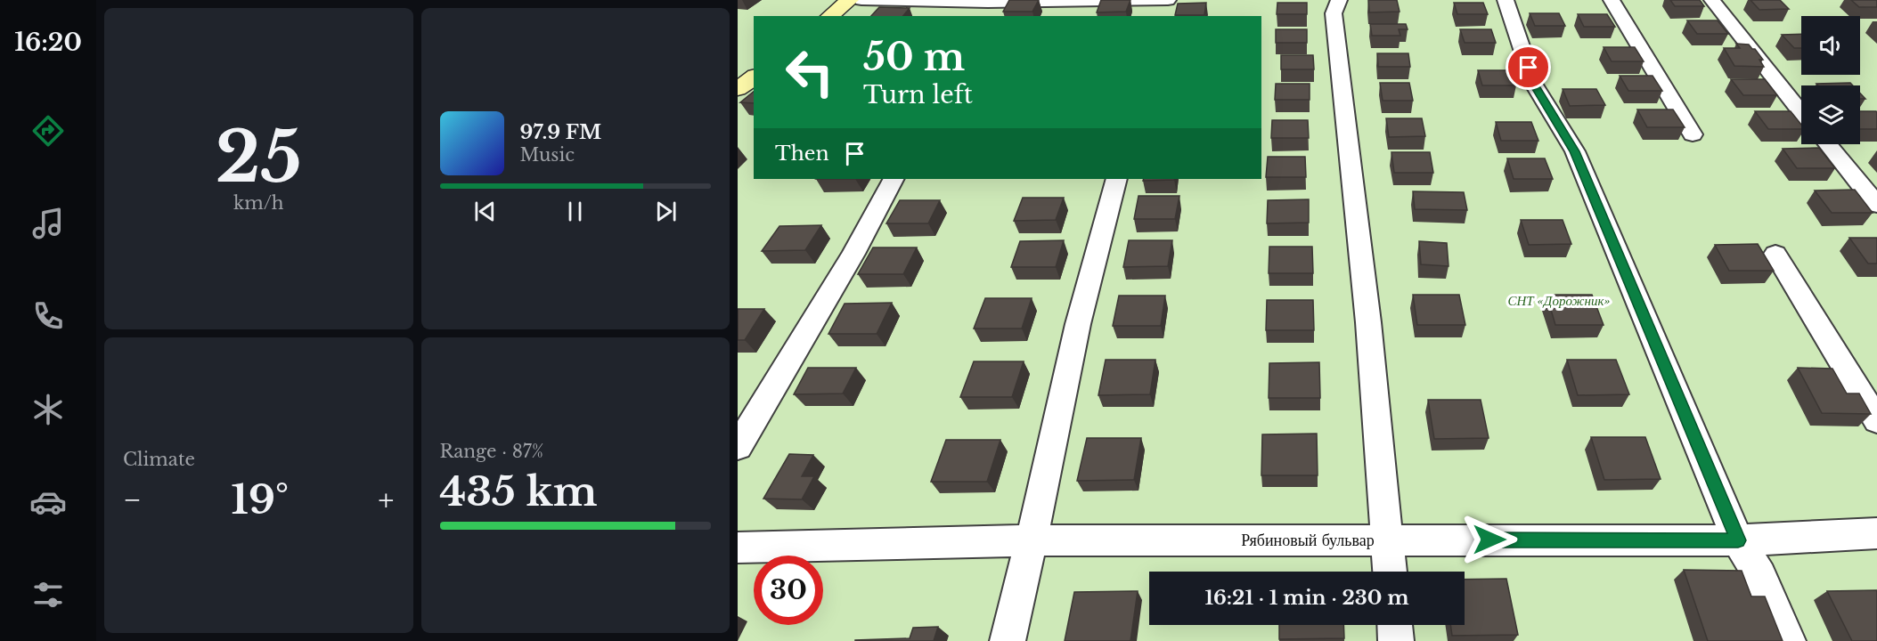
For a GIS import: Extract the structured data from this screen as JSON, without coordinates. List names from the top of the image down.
{
  "streets": {
    "street": ["Рябиновый бульвар"]
  },
  "parks": ["СНТ «Дорожник»"],
  "page": {
    "tabs": "16:20",
    "tile": [
      ["25", "km/h"],
      "Climate",
      ["Range · 87%", "435 km"]
    ],
    "turn": ["50 m", "Turn left"],
    "song": ["97.9 FM", "Music"],
    "then": "Then",
    "heat": ["−", "19°", "+"],
    "limit": "30",
    "trip": "16:21 · 1 min · 230 m"
  }
}
